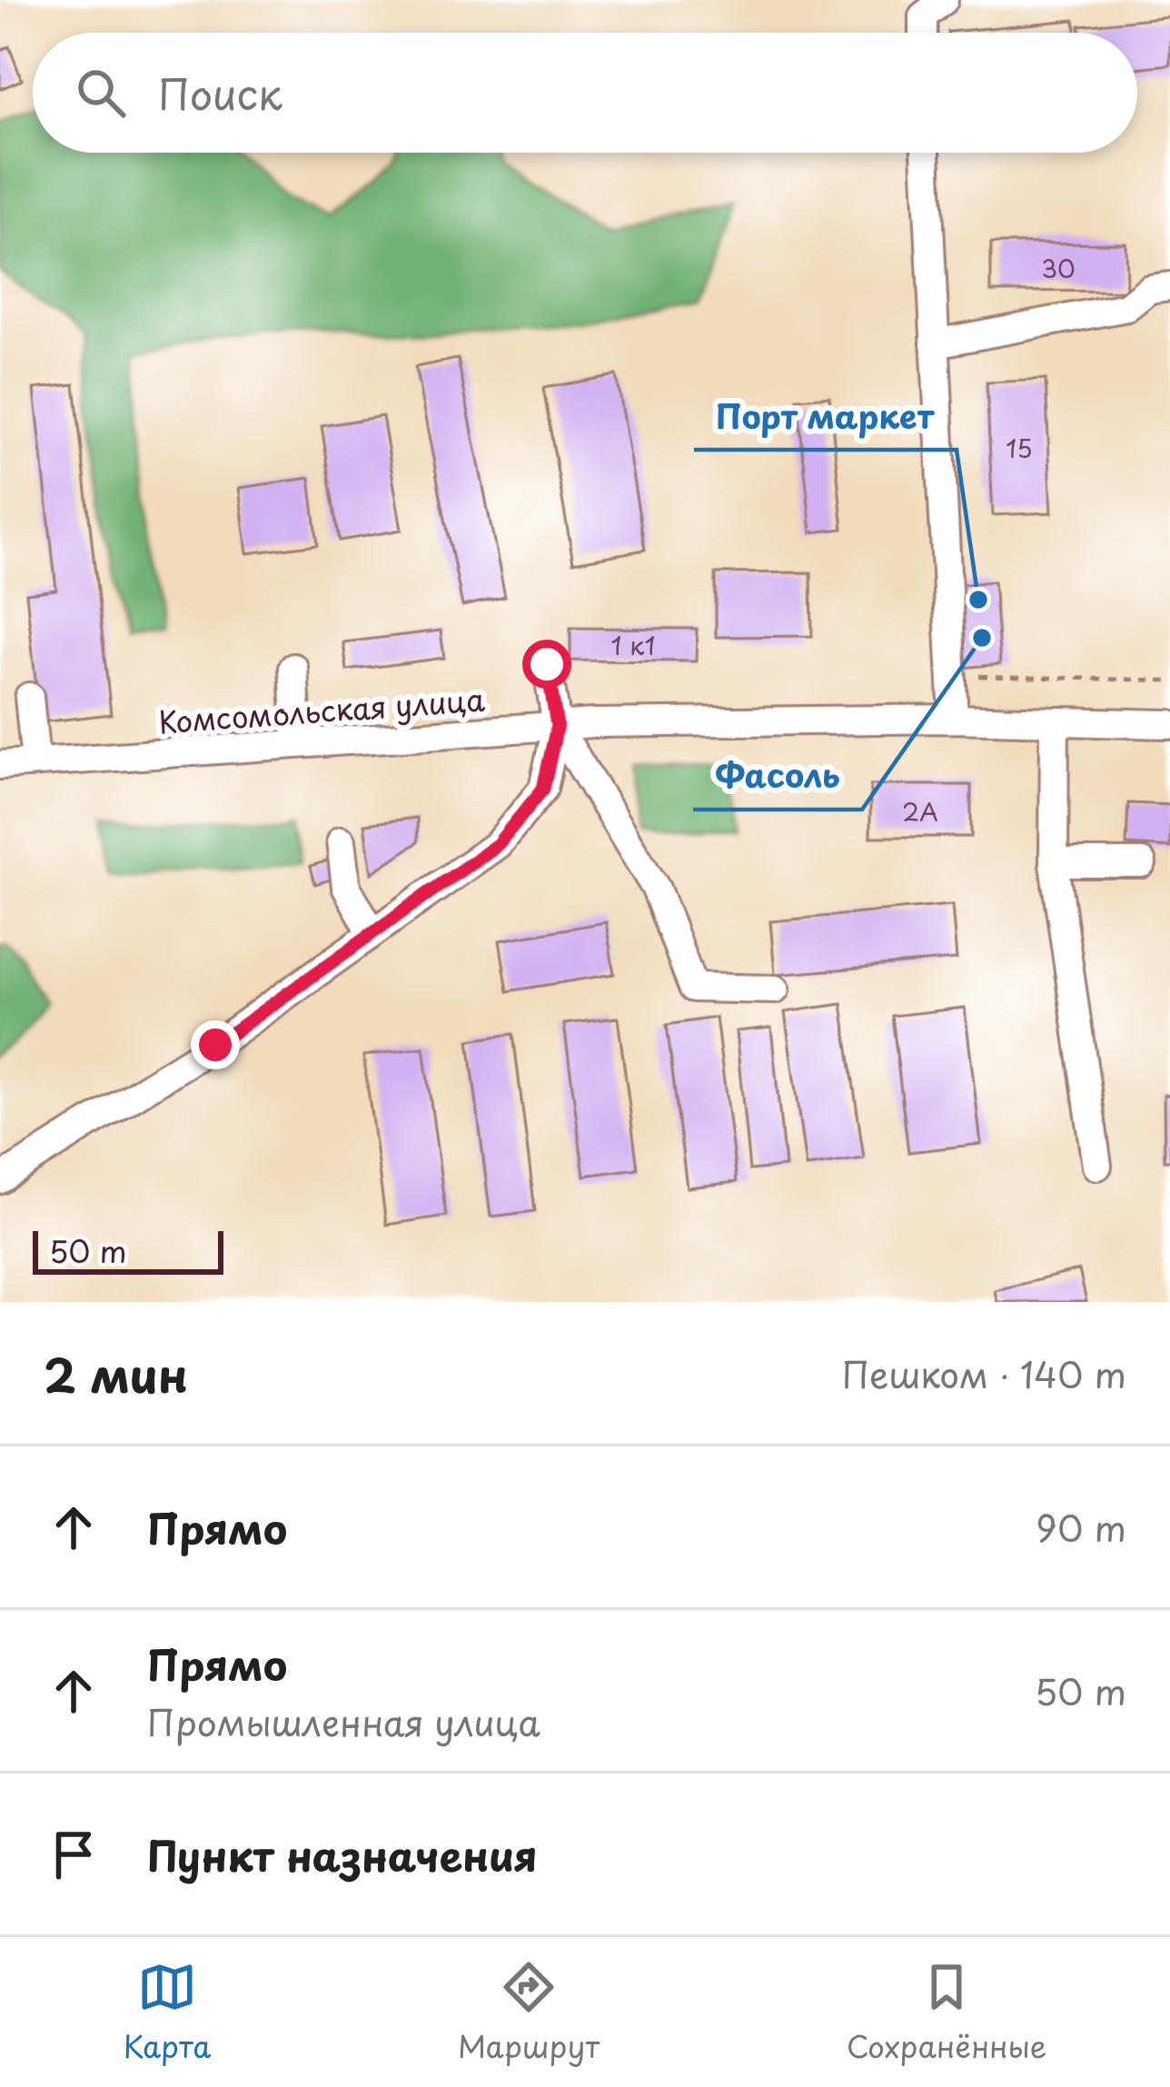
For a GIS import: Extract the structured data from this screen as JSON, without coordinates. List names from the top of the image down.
{
  "streets": {
    "street": ["Комсомольская улица"]
  },
  "places": ["Порт маркет", "Фасоль"],
  "house_numbers": [
    "30",
    "15",
    "1 к1",
    "2А"
  ],
  "scale_bar": "50 m",
  "page": {
    "search": "Поиск",
    "scale": "50 m",
    "heading": ["2 мин", "Пешком · 140 m"],
    "list": [
      ["Прямо", "90 m"],
      ["Прямо", "Промышленная улица", "50 m"],
      "Пункт назначения"
    ],
    "nav": ["Карта", "Маршрут", "Сохранённые"]
  }
}
